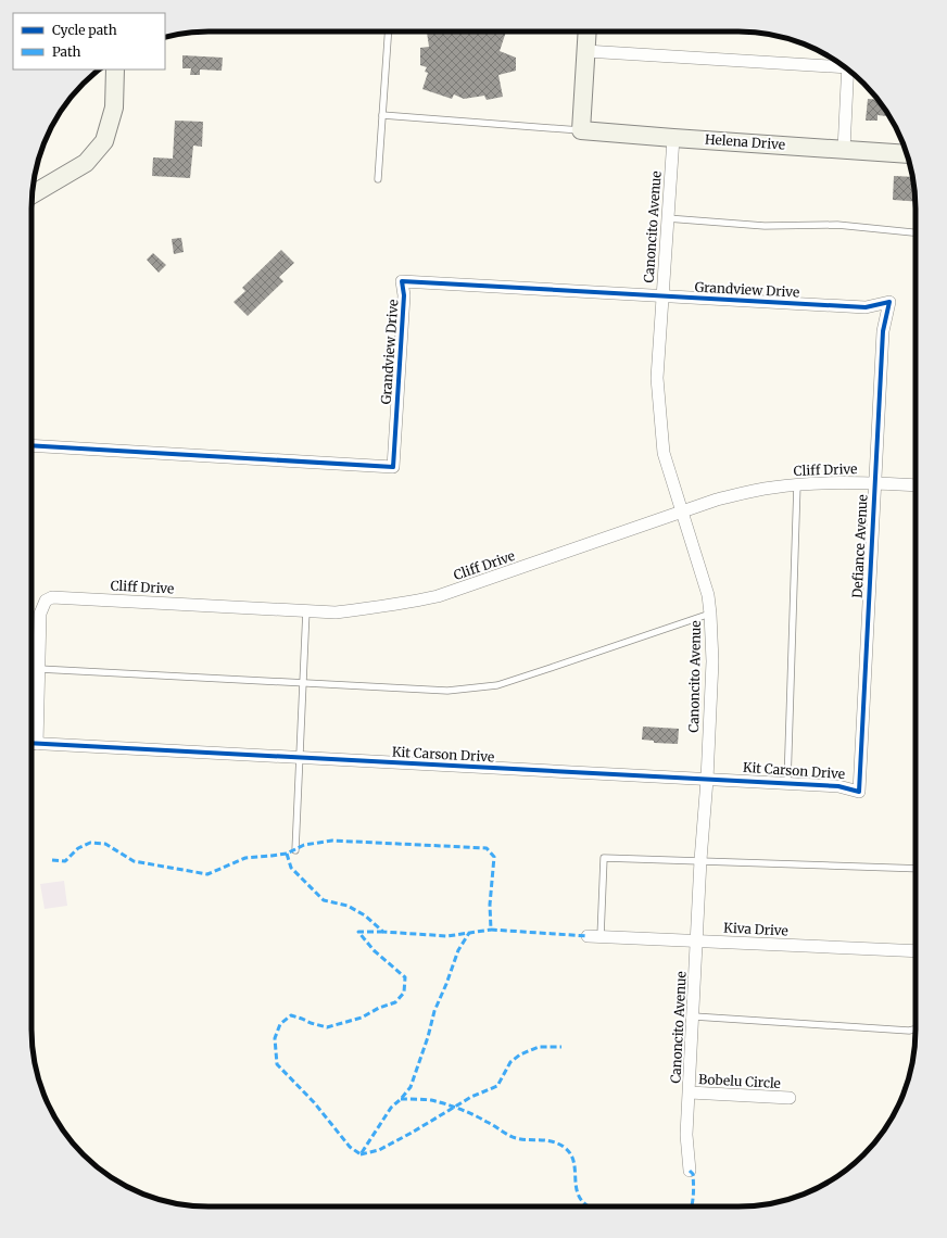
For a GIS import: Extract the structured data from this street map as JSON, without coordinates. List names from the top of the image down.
{
  "streets": {
    "main road": ["Helena Drive"],
    "street": [
      "Canoncito Avenue",
      "Grandview Drive",
      "Cliff Drive",
      "Defiance Avenue",
      "Kit Carson Drive",
      "Kiva Drive",
      "Bobelu Circle"
    ]
  },
  "crossings": [
    ["Helena Drive", "Canoncito Avenue"],
    ["Canoncito Avenue", "Grandview Drive"],
    ["Canoncito Avenue", "Cliff Drive"],
    ["Canoncito Avenue", "Kit Carson Drive"],
    ["Canoncito Avenue", "Kiva Drive"],
    ["Canoncito Avenue", "Bobelu Circle"],
    ["Grandview Drive", "Defiance Avenue"],
    ["Cliff Drive", "Defiance Avenue"],
    ["Defiance Avenue", "Kit Carson Drive"]
  ],
  "legend": ["Cycle path", "Path"]
}
